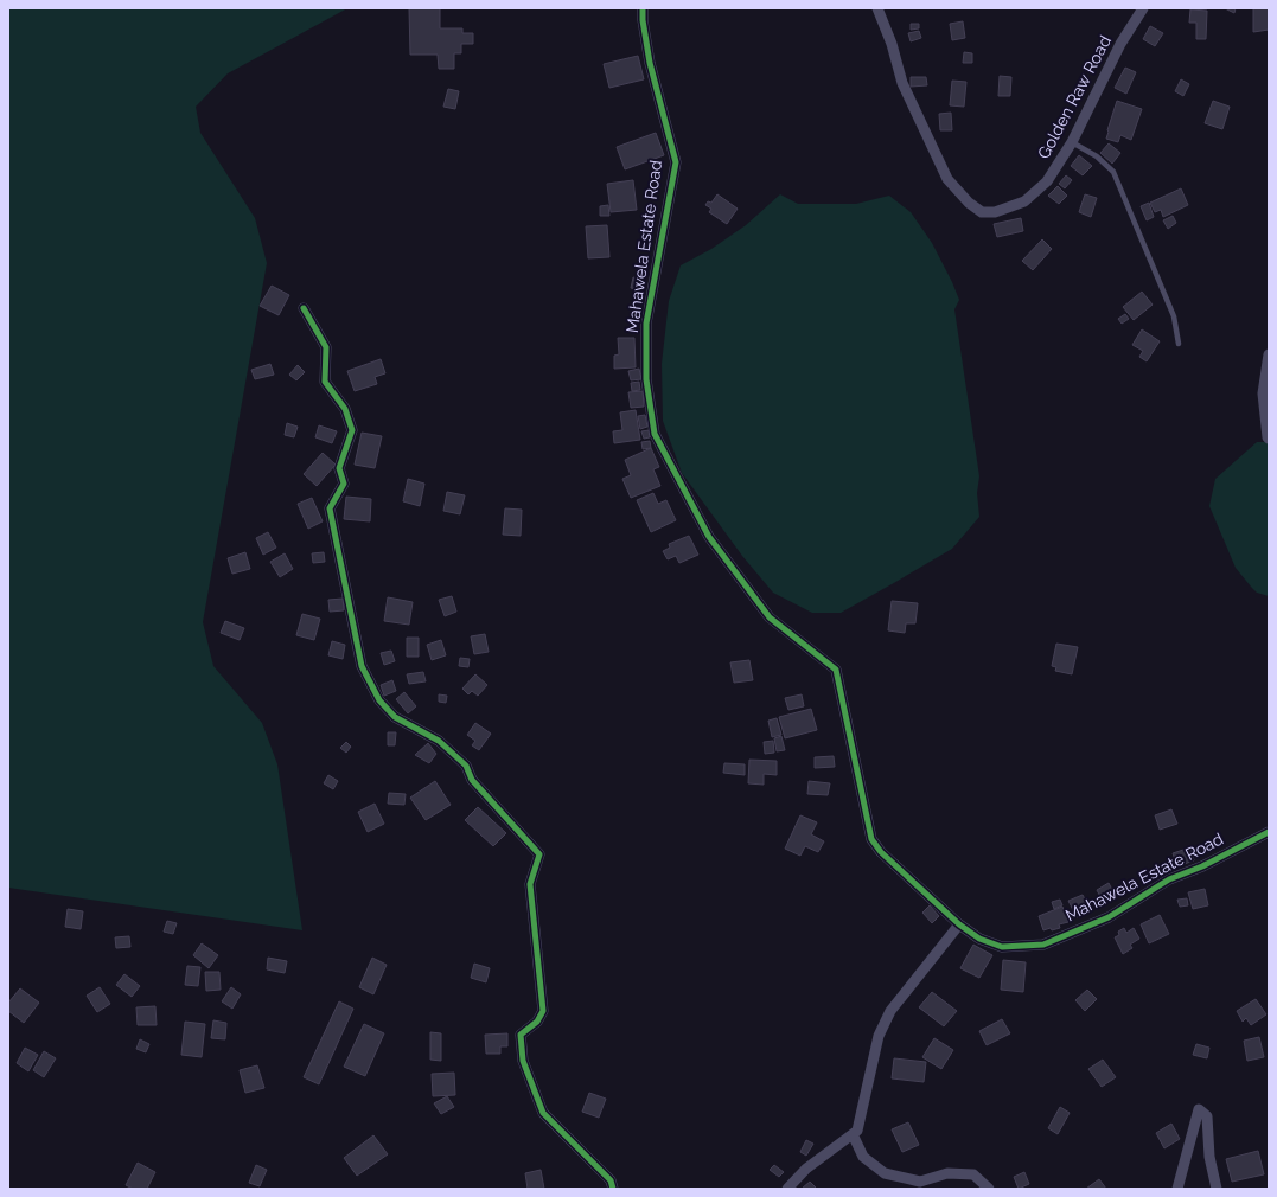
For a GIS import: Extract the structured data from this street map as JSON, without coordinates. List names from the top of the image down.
{
  "streets": {
    "street": ["Golden Raw Road", "Mahawela Estate Road"]
  }
}
